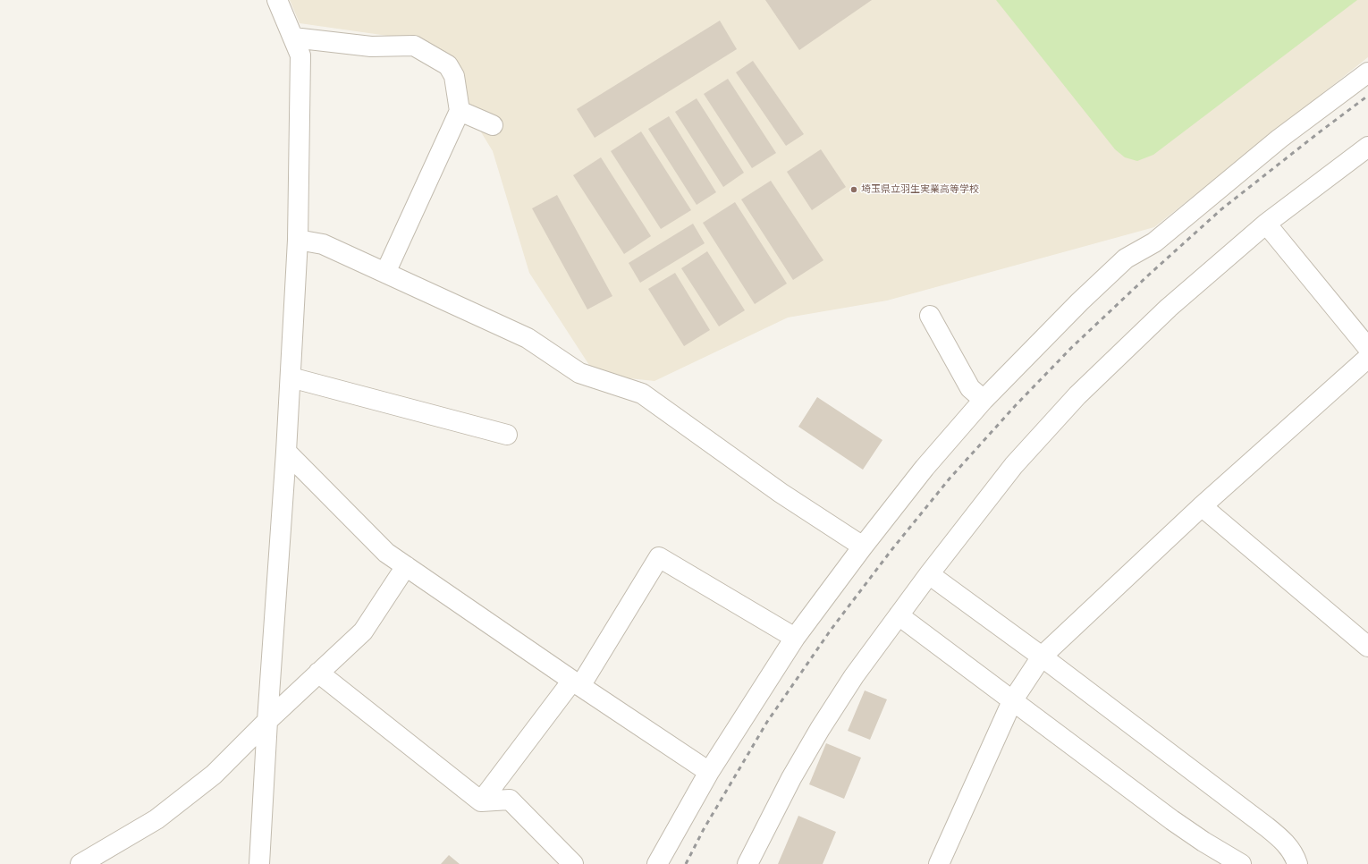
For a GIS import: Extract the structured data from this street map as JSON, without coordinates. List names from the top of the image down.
{
  "places": ["埼玉県立羽生実業高等学校"]
}
